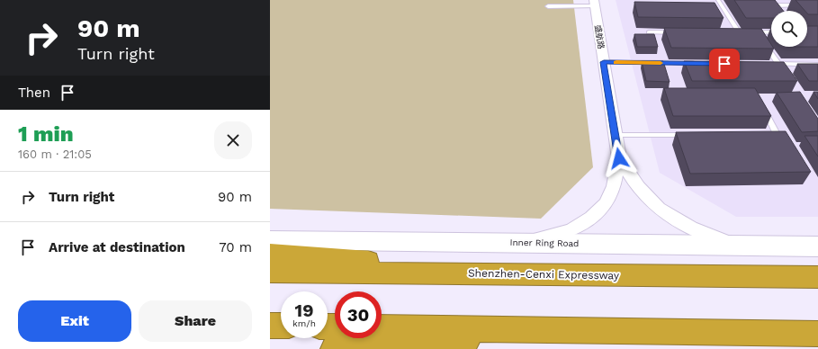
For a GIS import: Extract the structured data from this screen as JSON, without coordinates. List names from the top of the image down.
{
  "streets": {
    "highway": ["Shenzhen-Cenxi Expressway"],
    "main road": ["Inner Ring Road"],
    "street": ["盛航路"]
  },
  "page": {
    "turn": ["90 m", "Turn right"],
    "then": "Then",
    "heading": ["1 min", "160 m · 21:05"],
    "list": [
      {
        "name": "Turn right",
        "value": "90 m"
      },
      {
        "name": "Arrive at destination",
        "value": "70 m"
      }
    ],
    "speed": "19 km/h",
    "limit": "30",
    "buttons": ["Exit", "Share"]
  }
}
